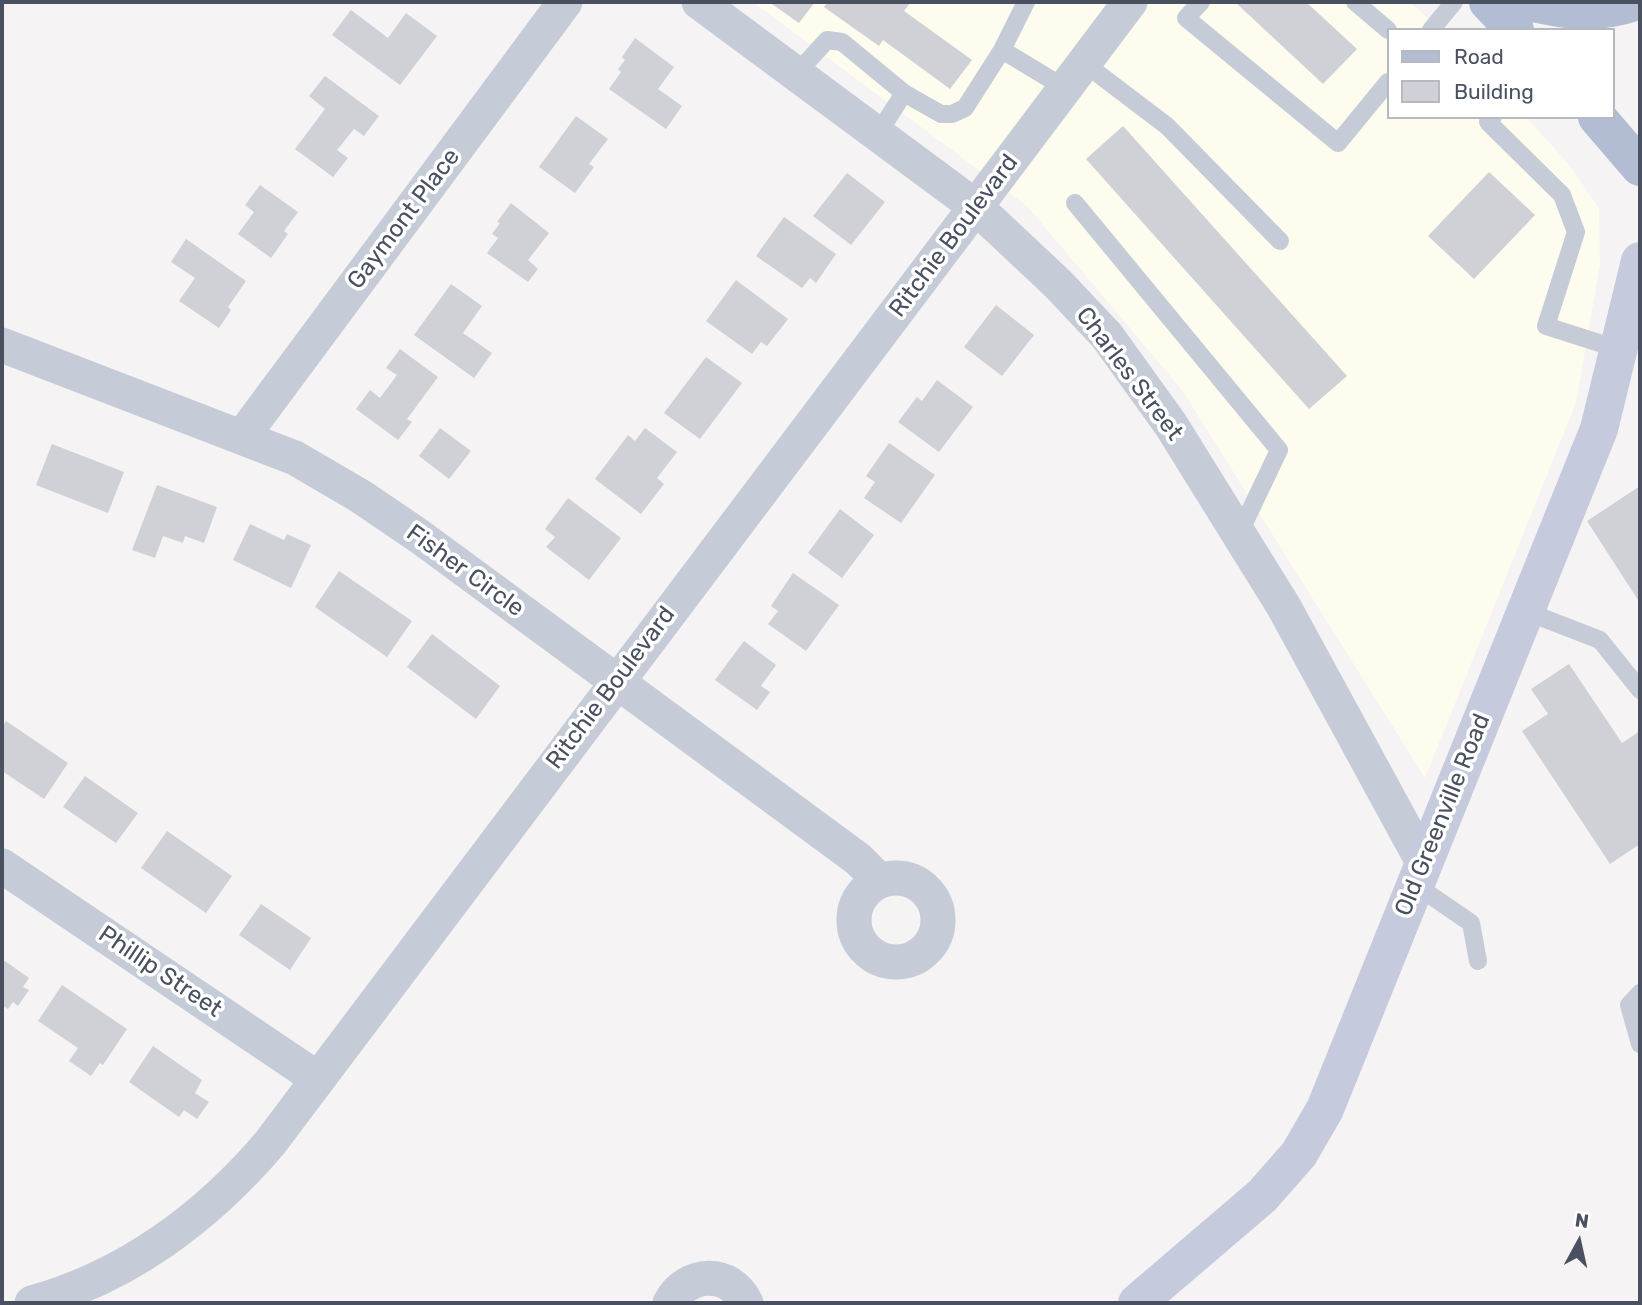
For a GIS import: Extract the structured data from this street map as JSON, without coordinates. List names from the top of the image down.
{
  "streets": {
    "main road": ["Old Greenville Road"],
    "street": [
      "Gaymont Place",
      "Ritchie Boulevard",
      "Charles Street",
      "Fisher Circle",
      "Phillip Street"
    ]
  },
  "crossings": [
    ["Gaymont Place", "Fisher Circle"],
    ["Ritchie Boulevard", "Charles Street"],
    ["Ritchie Boulevard", "Fisher Circle"],
    ["Ritchie Boulevard", "Phillip Street"],
    ["Charles Street", "Old Greenville Road"]
  ],
  "legend": ["Road", "Building"],
  "north": "top"
}
